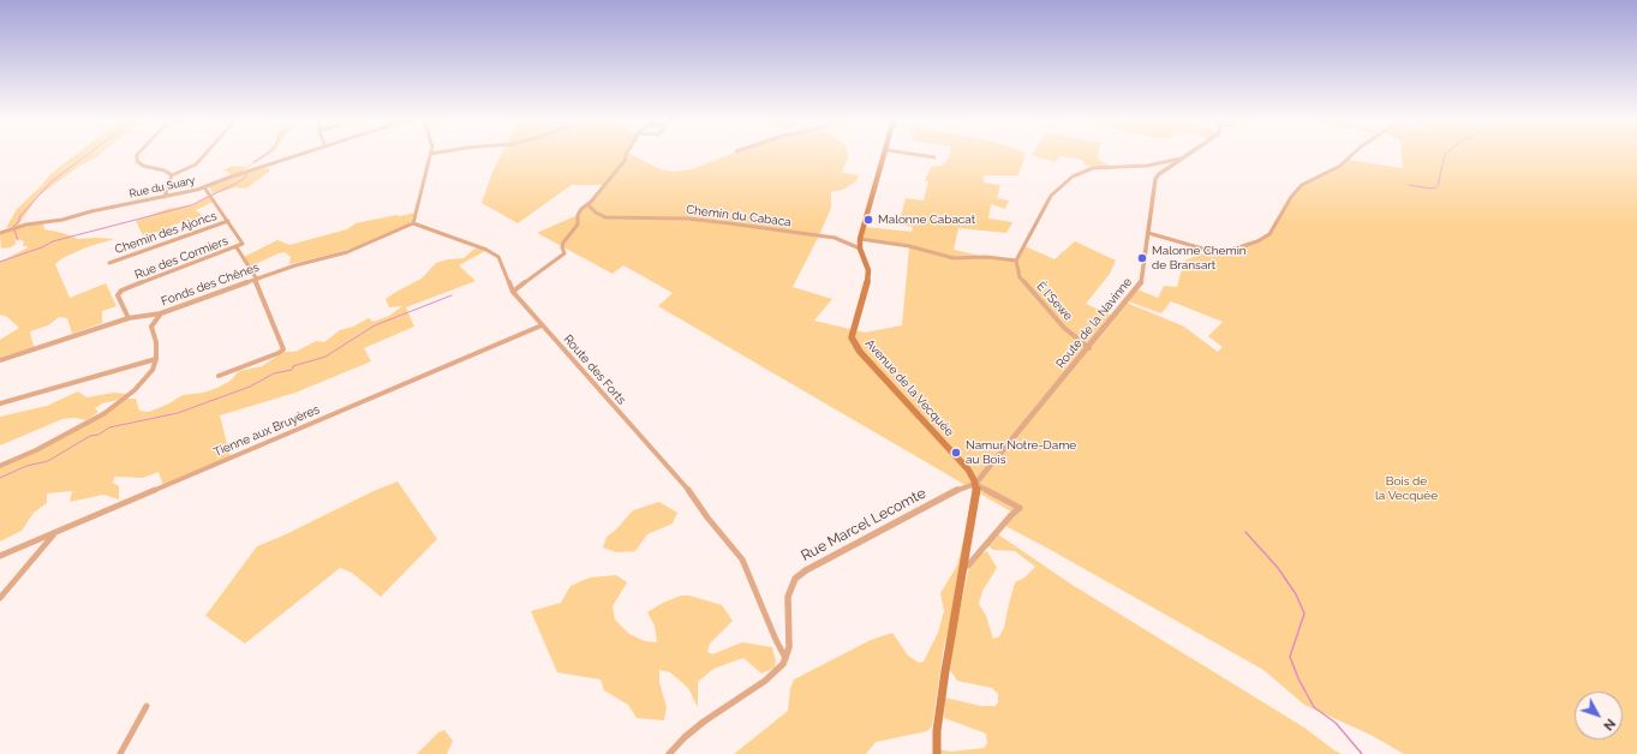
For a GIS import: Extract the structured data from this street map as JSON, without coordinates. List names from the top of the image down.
{
  "streets": {
    "main road": ["Avenue de la Vecquée"],
    "street": [
      "Rue du Suary",
      "Chemin du Cabaca",
      "Chemin des Ajoncs",
      "Rue des Cormiers",
      "Fonds des Chênes",
      "È l'Sewe",
      "Route de la Navinne",
      "Route des Forts",
      "Tienne aux Bruyères",
      "Rue Marcel Lecomte"
    ]
  },
  "crossings": [
    ["Rue du Suary", "Rue des Cormiers"],
    ["Chemin du Cabaca", "Avenue de la Vecquée"],
    ["Chemin des Ajoncs", "Rue des Cormiers"],
    ["Fonds des Chênes", "Route des Forts"],
    ["È l'Sewe", "Route de la Navinne"],
    ["Route de la Navinne", "Avenue de la Vecquée"],
    ["Route de la Navinne", "Rue Marcel Lecomte"],
    ["Route des Forts", "Tienne aux Bruyères"],
    ["Route des Forts", "Rue Marcel Lecomte"],
    ["Avenue de la Vecquée", "Rue Marcel Lecomte"]
  ],
  "parks": ["Bois de la Vecquée"],
  "places": ["Malonne Cabacat", "Malonne Chemin de Bransart", "Namur Notre-Dame au Bois"],
  "north": "bottom right"
}
